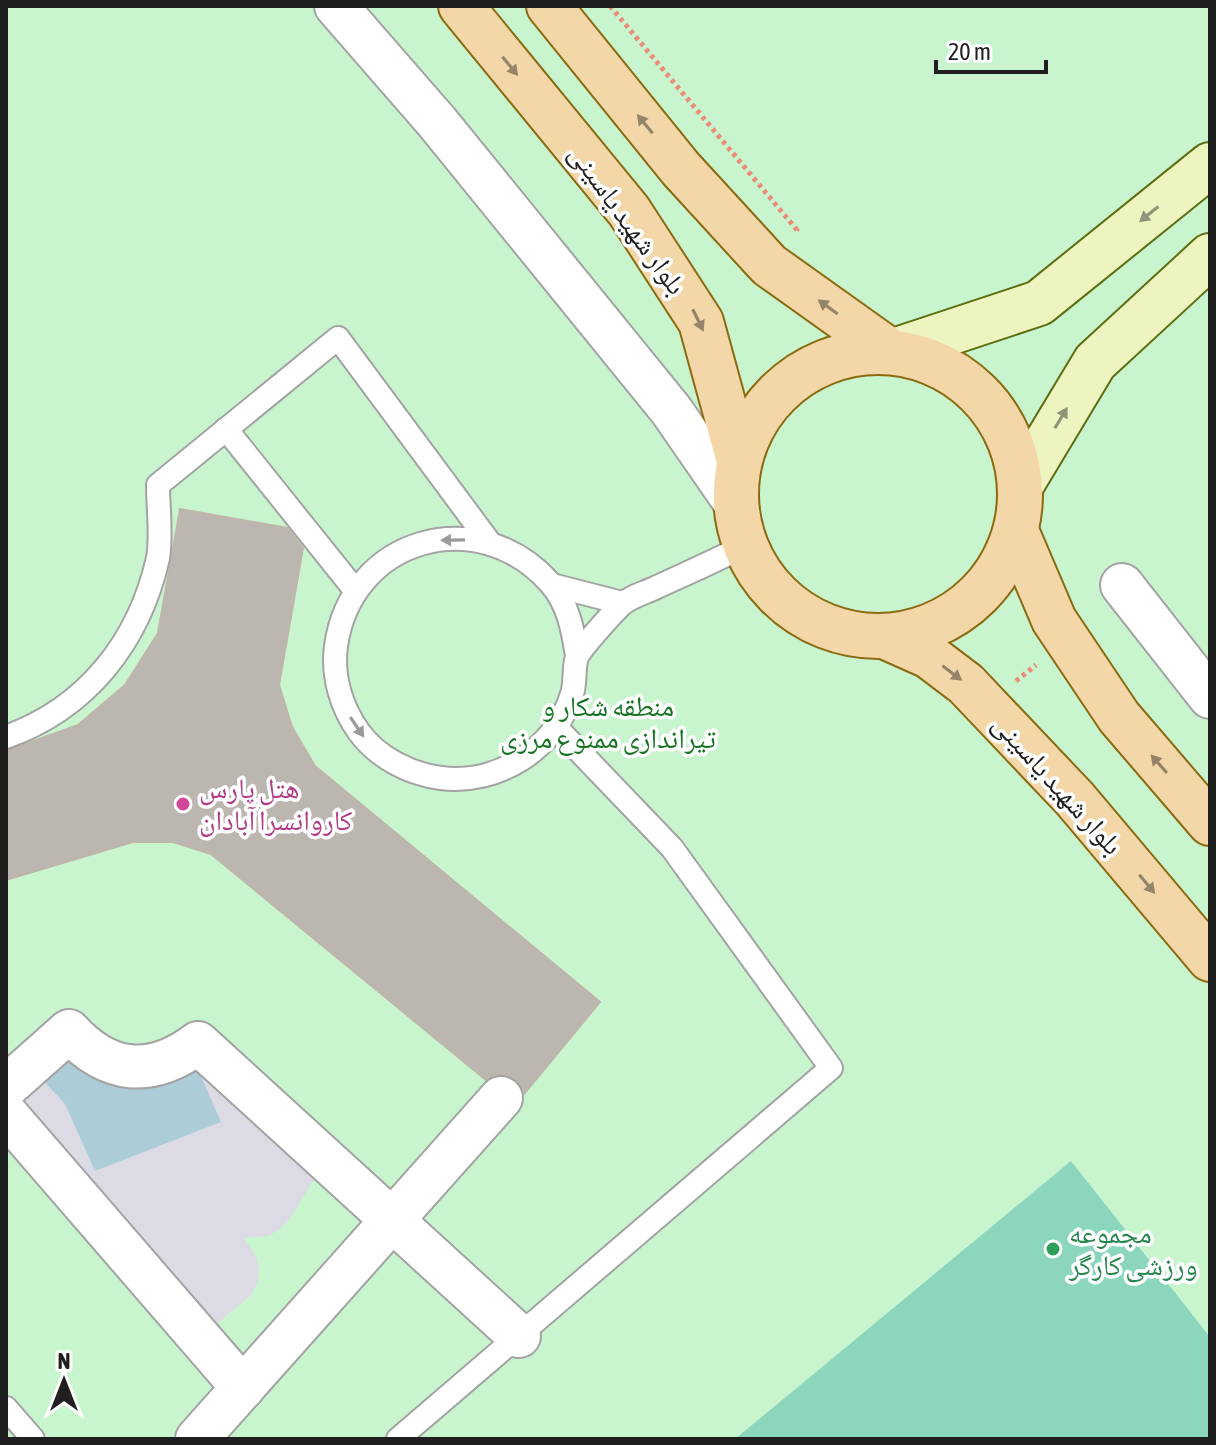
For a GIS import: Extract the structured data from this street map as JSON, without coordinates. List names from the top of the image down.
{
  "streets": {
    "main road": ["بلوار شهید یاسینی"]
  },
  "parks": ["منطقه شکار و تیراندازی ممنوع مرزی"],
  "places": ["هتل پارس کاروانسرا آبادان", "مجموعه ورزشی کارگر"],
  "scale_bar": "20 m",
  "north": "top"
}
